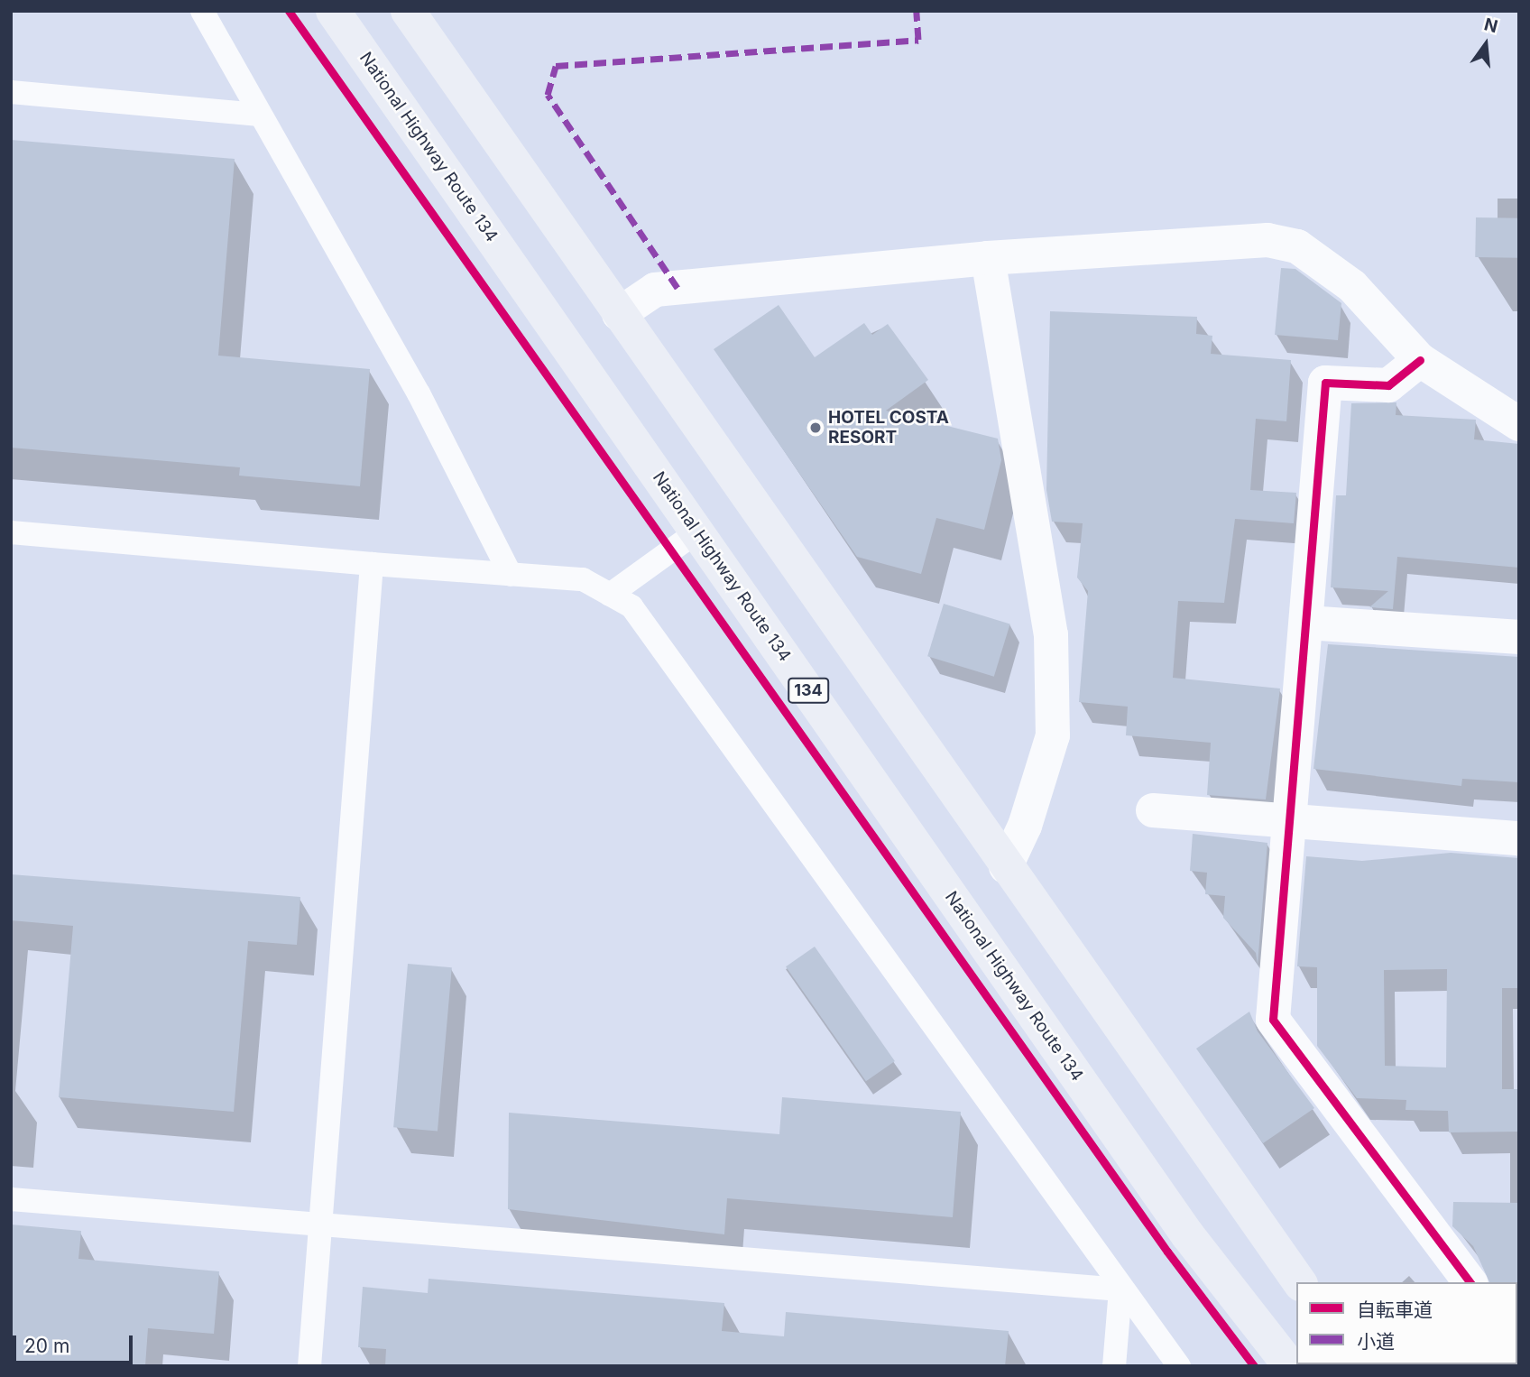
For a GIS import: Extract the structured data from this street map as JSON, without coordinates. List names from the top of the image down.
{
  "streets": {
    "highway": ["National Highway Route 134", "134"]
  },
  "places": ["HOTEL COSTA RESORT"],
  "legend": ["自転車道", "小道"],
  "scale_bar": "20 m",
  "north": "top"
}
